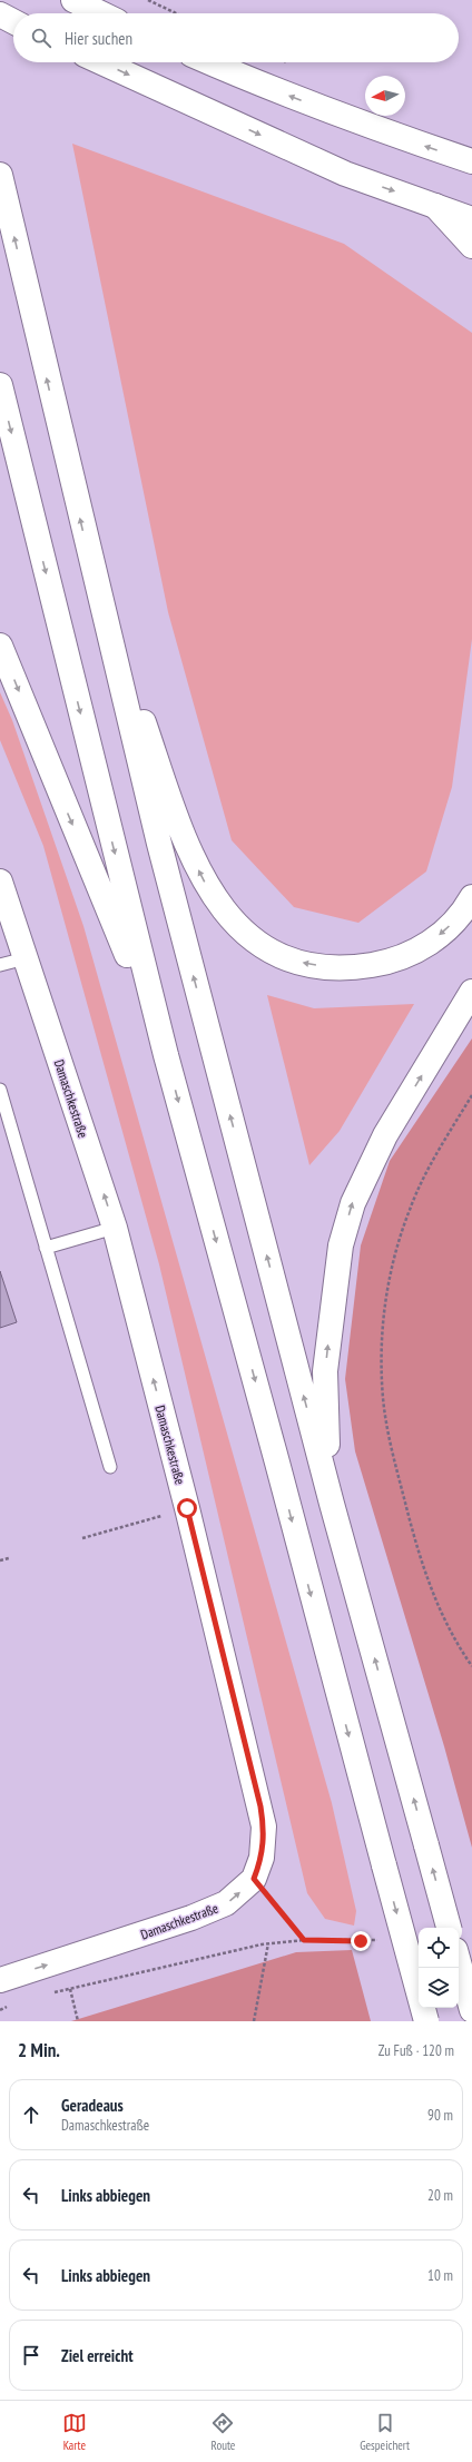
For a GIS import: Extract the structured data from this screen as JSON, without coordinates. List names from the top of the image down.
{
  "streets": {
    "main road": ["Damaschkestraße"]
  },
  "north": "left",
  "page": {
    "search": "Hier suchen",
    "heading": ["2 Min.", "Zu Fuß · 120 m"],
    "list": [
      ["Geradeaus", "Damaschkestraße", "90 m"],
      ["Links abbiegen", "20 m"],
      ["Links abbiegen", "10 m"],
      "Ziel erreicht"
    ],
    "nav": ["Karte", "Route", "Gespeichert"]
  }
}
